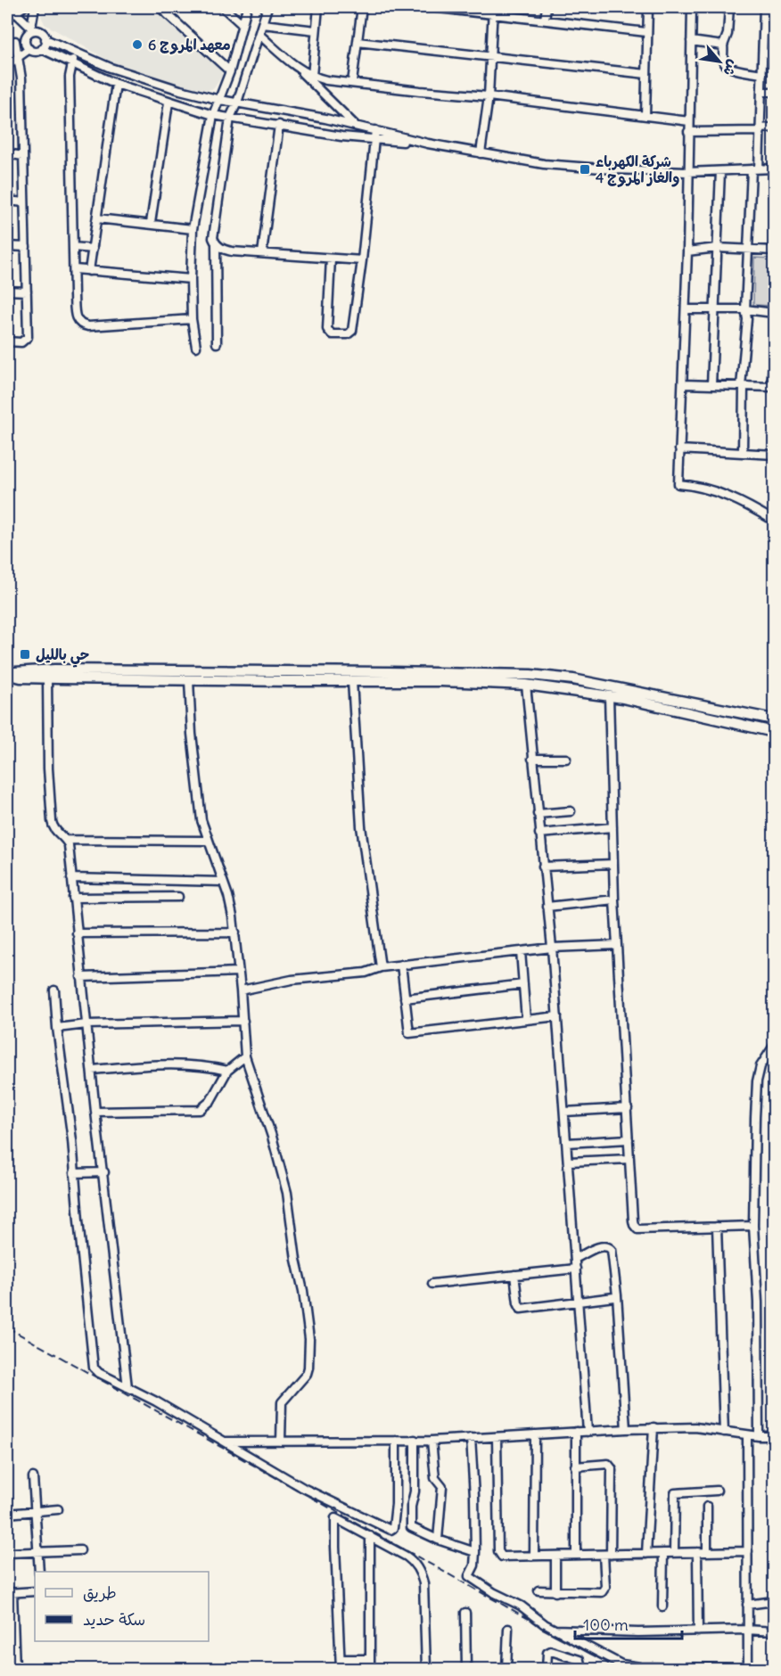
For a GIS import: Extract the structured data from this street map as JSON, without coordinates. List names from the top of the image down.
{
  "places": {
    "other": ["معهد المروج 6"],
    "transit": ["شركة الكهرباء والغاز المروج 4", "حي بالليل"]
  },
  "legend": ["طريق", "سكة حديد"],
  "scale_bar": "100 m",
  "north": "bottom right"
}
